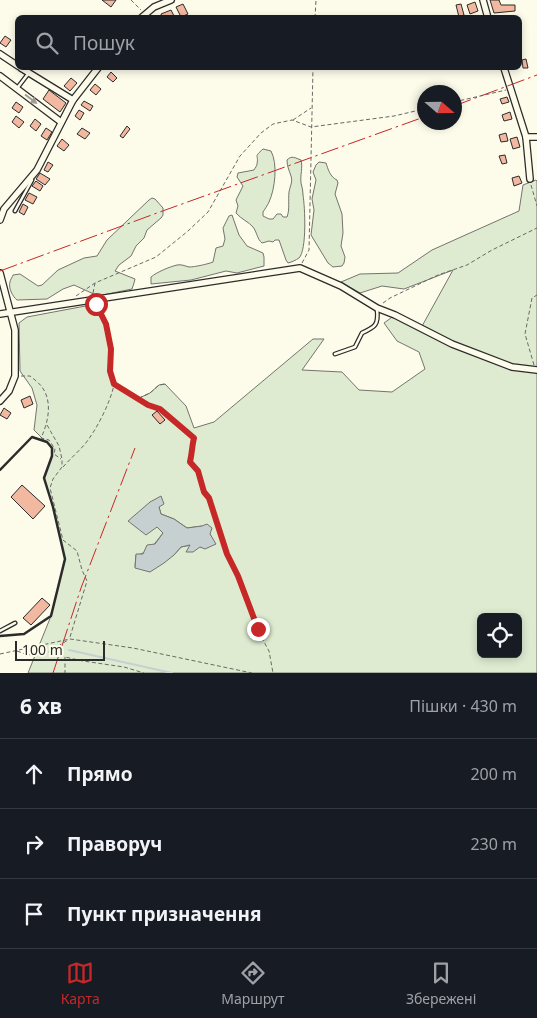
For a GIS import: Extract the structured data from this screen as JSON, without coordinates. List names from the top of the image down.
{
  "scale_bar": "100 m",
  "north": "right",
  "page": {
    "search": "Пошук",
    "scale": "100 m",
    "heading": ["6 хв", "Пішки · 430 m"],
    "list": [
      ["Прямо", "200 m"],
      ["Праворуч", "230 m"],
      "Пункт призначення"
    ],
    "nav": ["Карта", "Маршрут", "Збережені"]
  }
}
